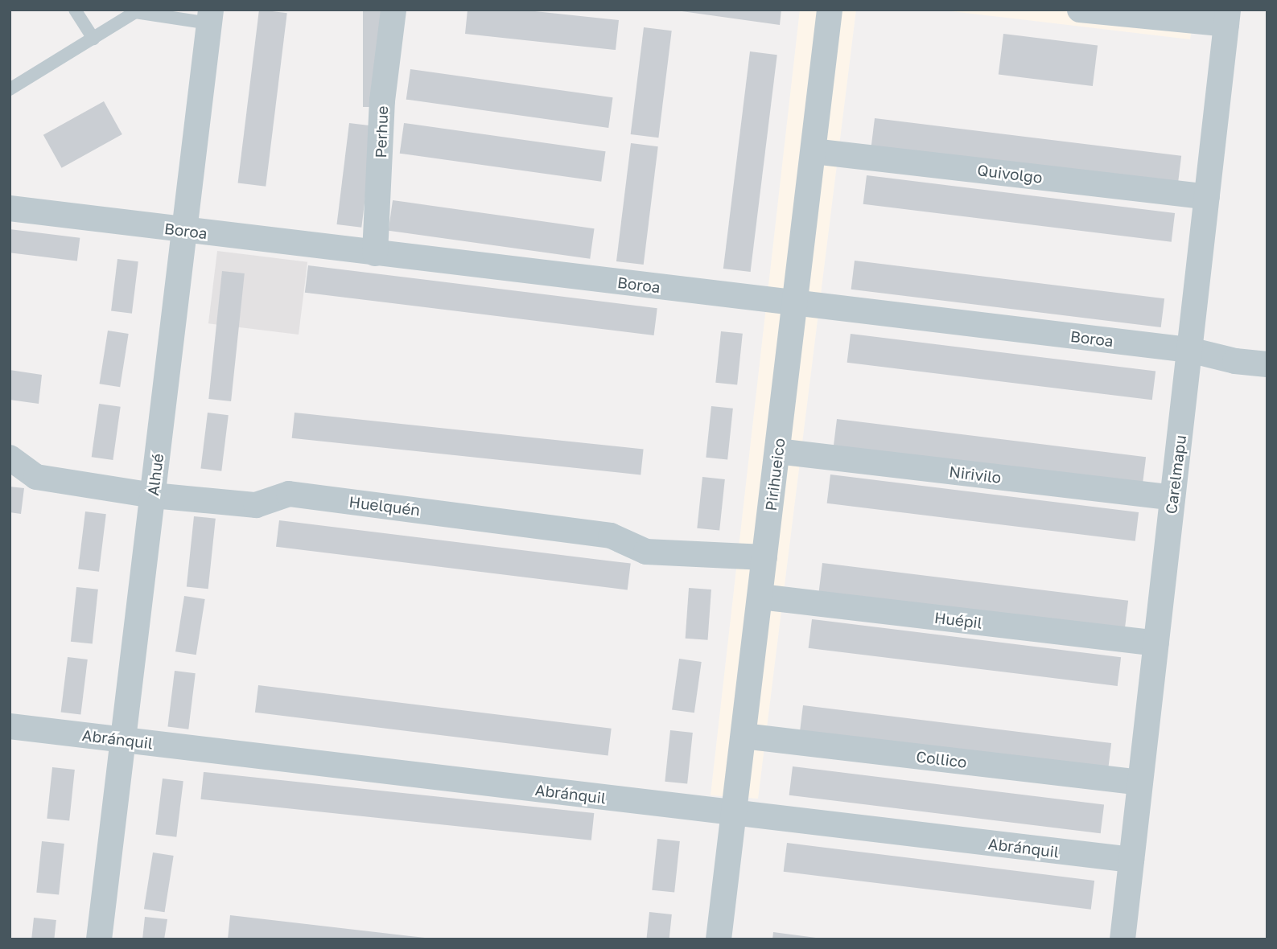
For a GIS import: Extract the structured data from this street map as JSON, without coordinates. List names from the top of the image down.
{
  "streets": {
    "street": [
      "Perhue",
      "Quivolgo",
      "Boroa",
      "Alhué",
      "Pirihueico",
      "Nirivilo",
      "Carelmapu",
      "Huelquén",
      "Huépil",
      "Abránquil",
      "Collico"
    ]
  },
  "crossings": [
    ["Perhue", "Boroa"],
    ["Quivolgo", "Pirihueico"],
    ["Quivolgo", "Carelmapu"],
    ["Boroa", "Alhué"],
    ["Boroa", "Pirihueico"],
    ["Boroa", "Carelmapu"],
    ["Alhué", "Huelquén"],
    ["Alhué", "Abránquil"],
    ["Pirihueico", "Nirivilo"],
    ["Pirihueico", "Huelquén"],
    ["Pirihueico", "Huépil"],
    ["Pirihueico", "Abránquil"],
    ["Pirihueico", "Collico"],
    ["Nirivilo", "Carelmapu"],
    ["Carelmapu", "Huépil"],
    ["Carelmapu", "Abránquil"],
    ["Carelmapu", "Collico"]
  ]
}
